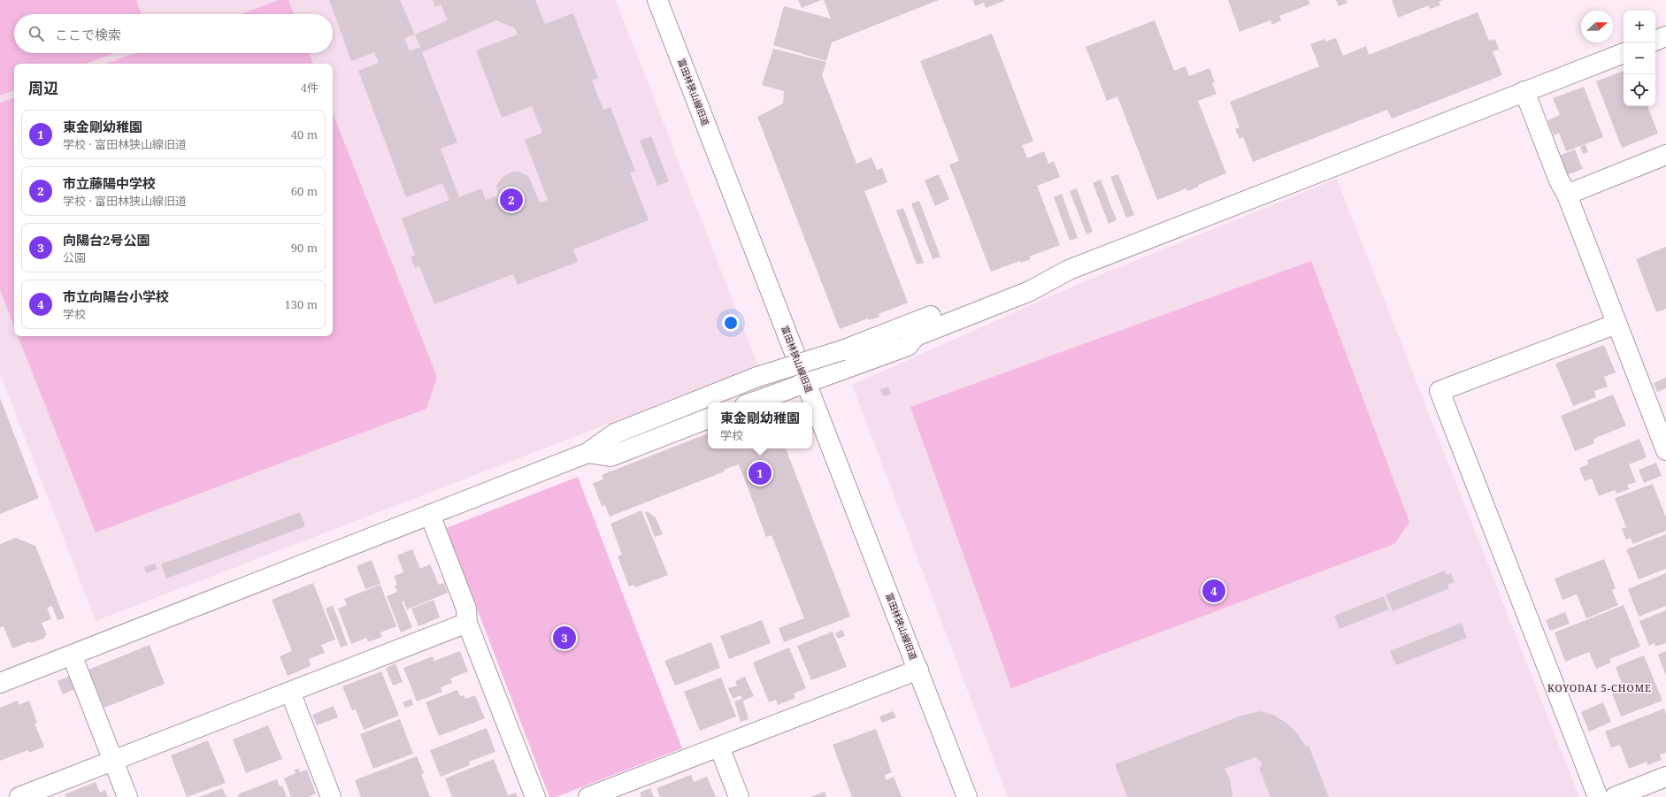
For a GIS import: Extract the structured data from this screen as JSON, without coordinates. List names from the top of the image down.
{
  "streets": {
    "street": ["富田林狭山線旧道"]
  },
  "districts": ["KOYODAI 5-CHOME"],
  "north": "right",
  "page": {
    "map_buttons": ["+", "−"],
    "search": "ここで検索",
    "heading": ["周辺", "4件"],
    "list": [
      {
        "mark": "1",
        "name": "東金剛幼稚園",
        "note": "学校 · 富田林狭山線旧道",
        "value": "40 m"
      },
      {
        "mark": "2",
        "name": "市立藤陽中学校",
        "note": "学校 · 富田林狭山線旧道",
        "value": "60 m"
      },
      {
        "mark": "3",
        "name": "向陽台2号公園",
        "note": "公園",
        "value": "90 m"
      },
      {
        "mark": "4",
        "name": "市立向陽台小学校",
        "note": "学校",
        "value": "130 m"
      }
    ],
    "pins": [
      "2",
      "1",
      "4",
      "3"
    ],
    "popup": ["東金剛幼稚園", "学校"]
  }
}
